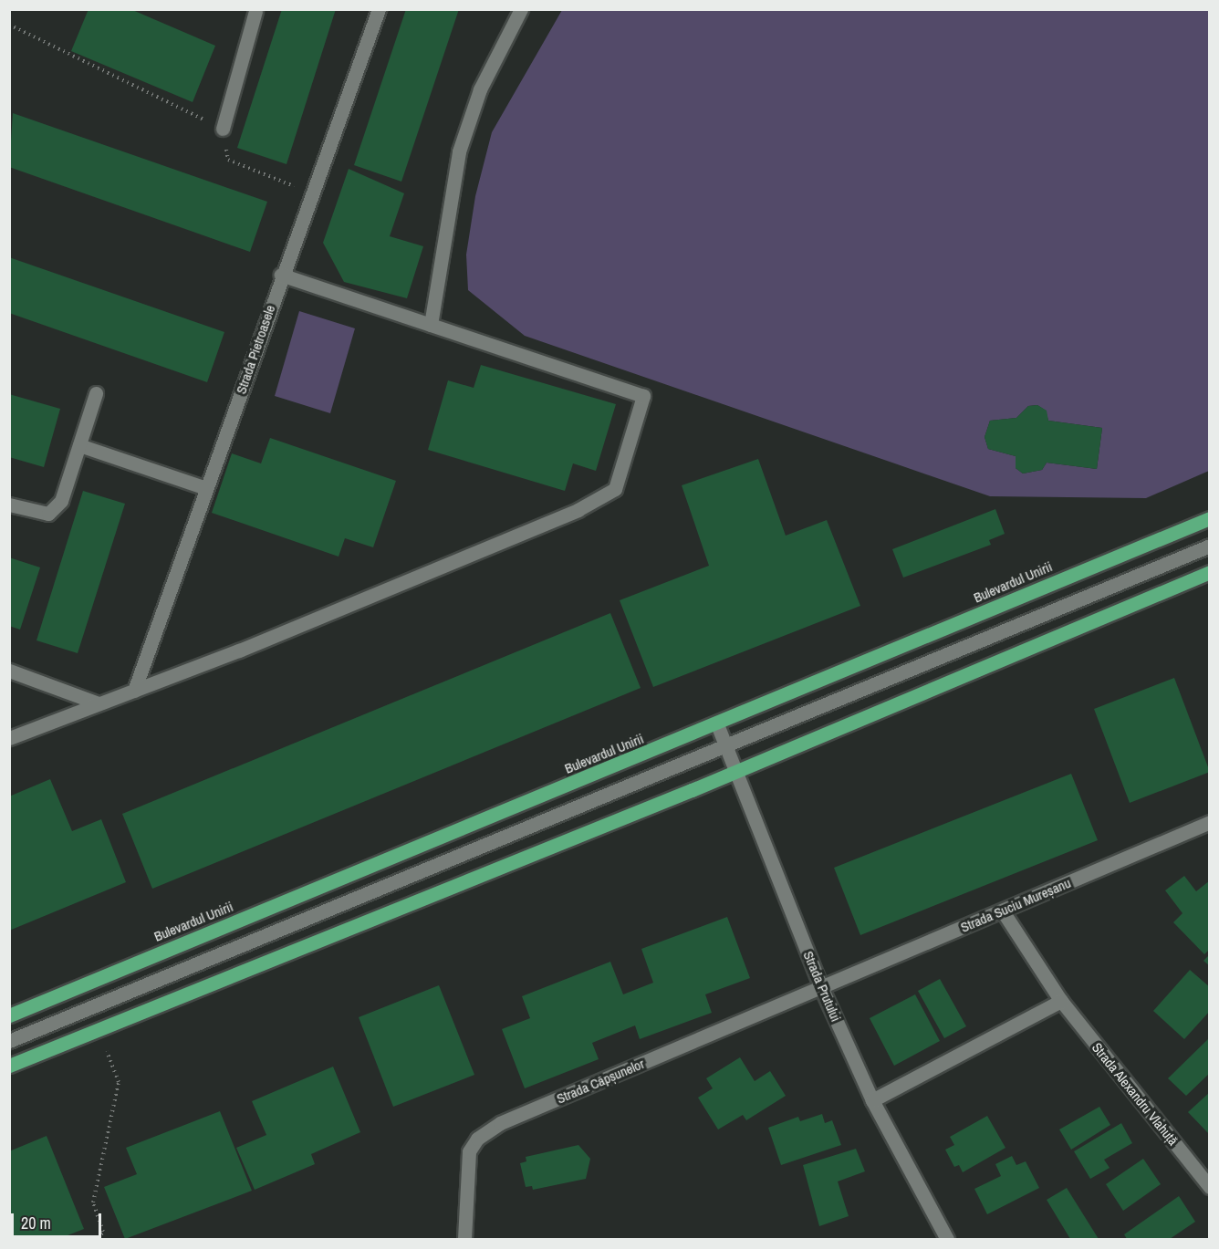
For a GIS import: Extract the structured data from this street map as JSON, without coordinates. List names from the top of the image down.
{
  "streets": {
    "main road": ["Bulevardul Unirii"],
    "street": [
      "Strada Pietroasele",
      "Strada Suciu Mureșanu",
      "Strada Prutului",
      "Strada Căpșunelor",
      "Strada Alexandru Vlahuță"
    ]
  },
  "crossings": [
    ["Bulevardul Unirii", "Strada Prutului"],
    ["Strada Suciu Mureșanu", "Strada Prutului"],
    ["Strada Suciu Mureșanu", "Strada Căpșunelor"],
    ["Strada Suciu Mureșanu", "Strada Alexandru Vlahuță"],
    ["Strada Prutului", "Strada Căpșunelor"]
  ],
  "scale_bar": "20 m"
}
